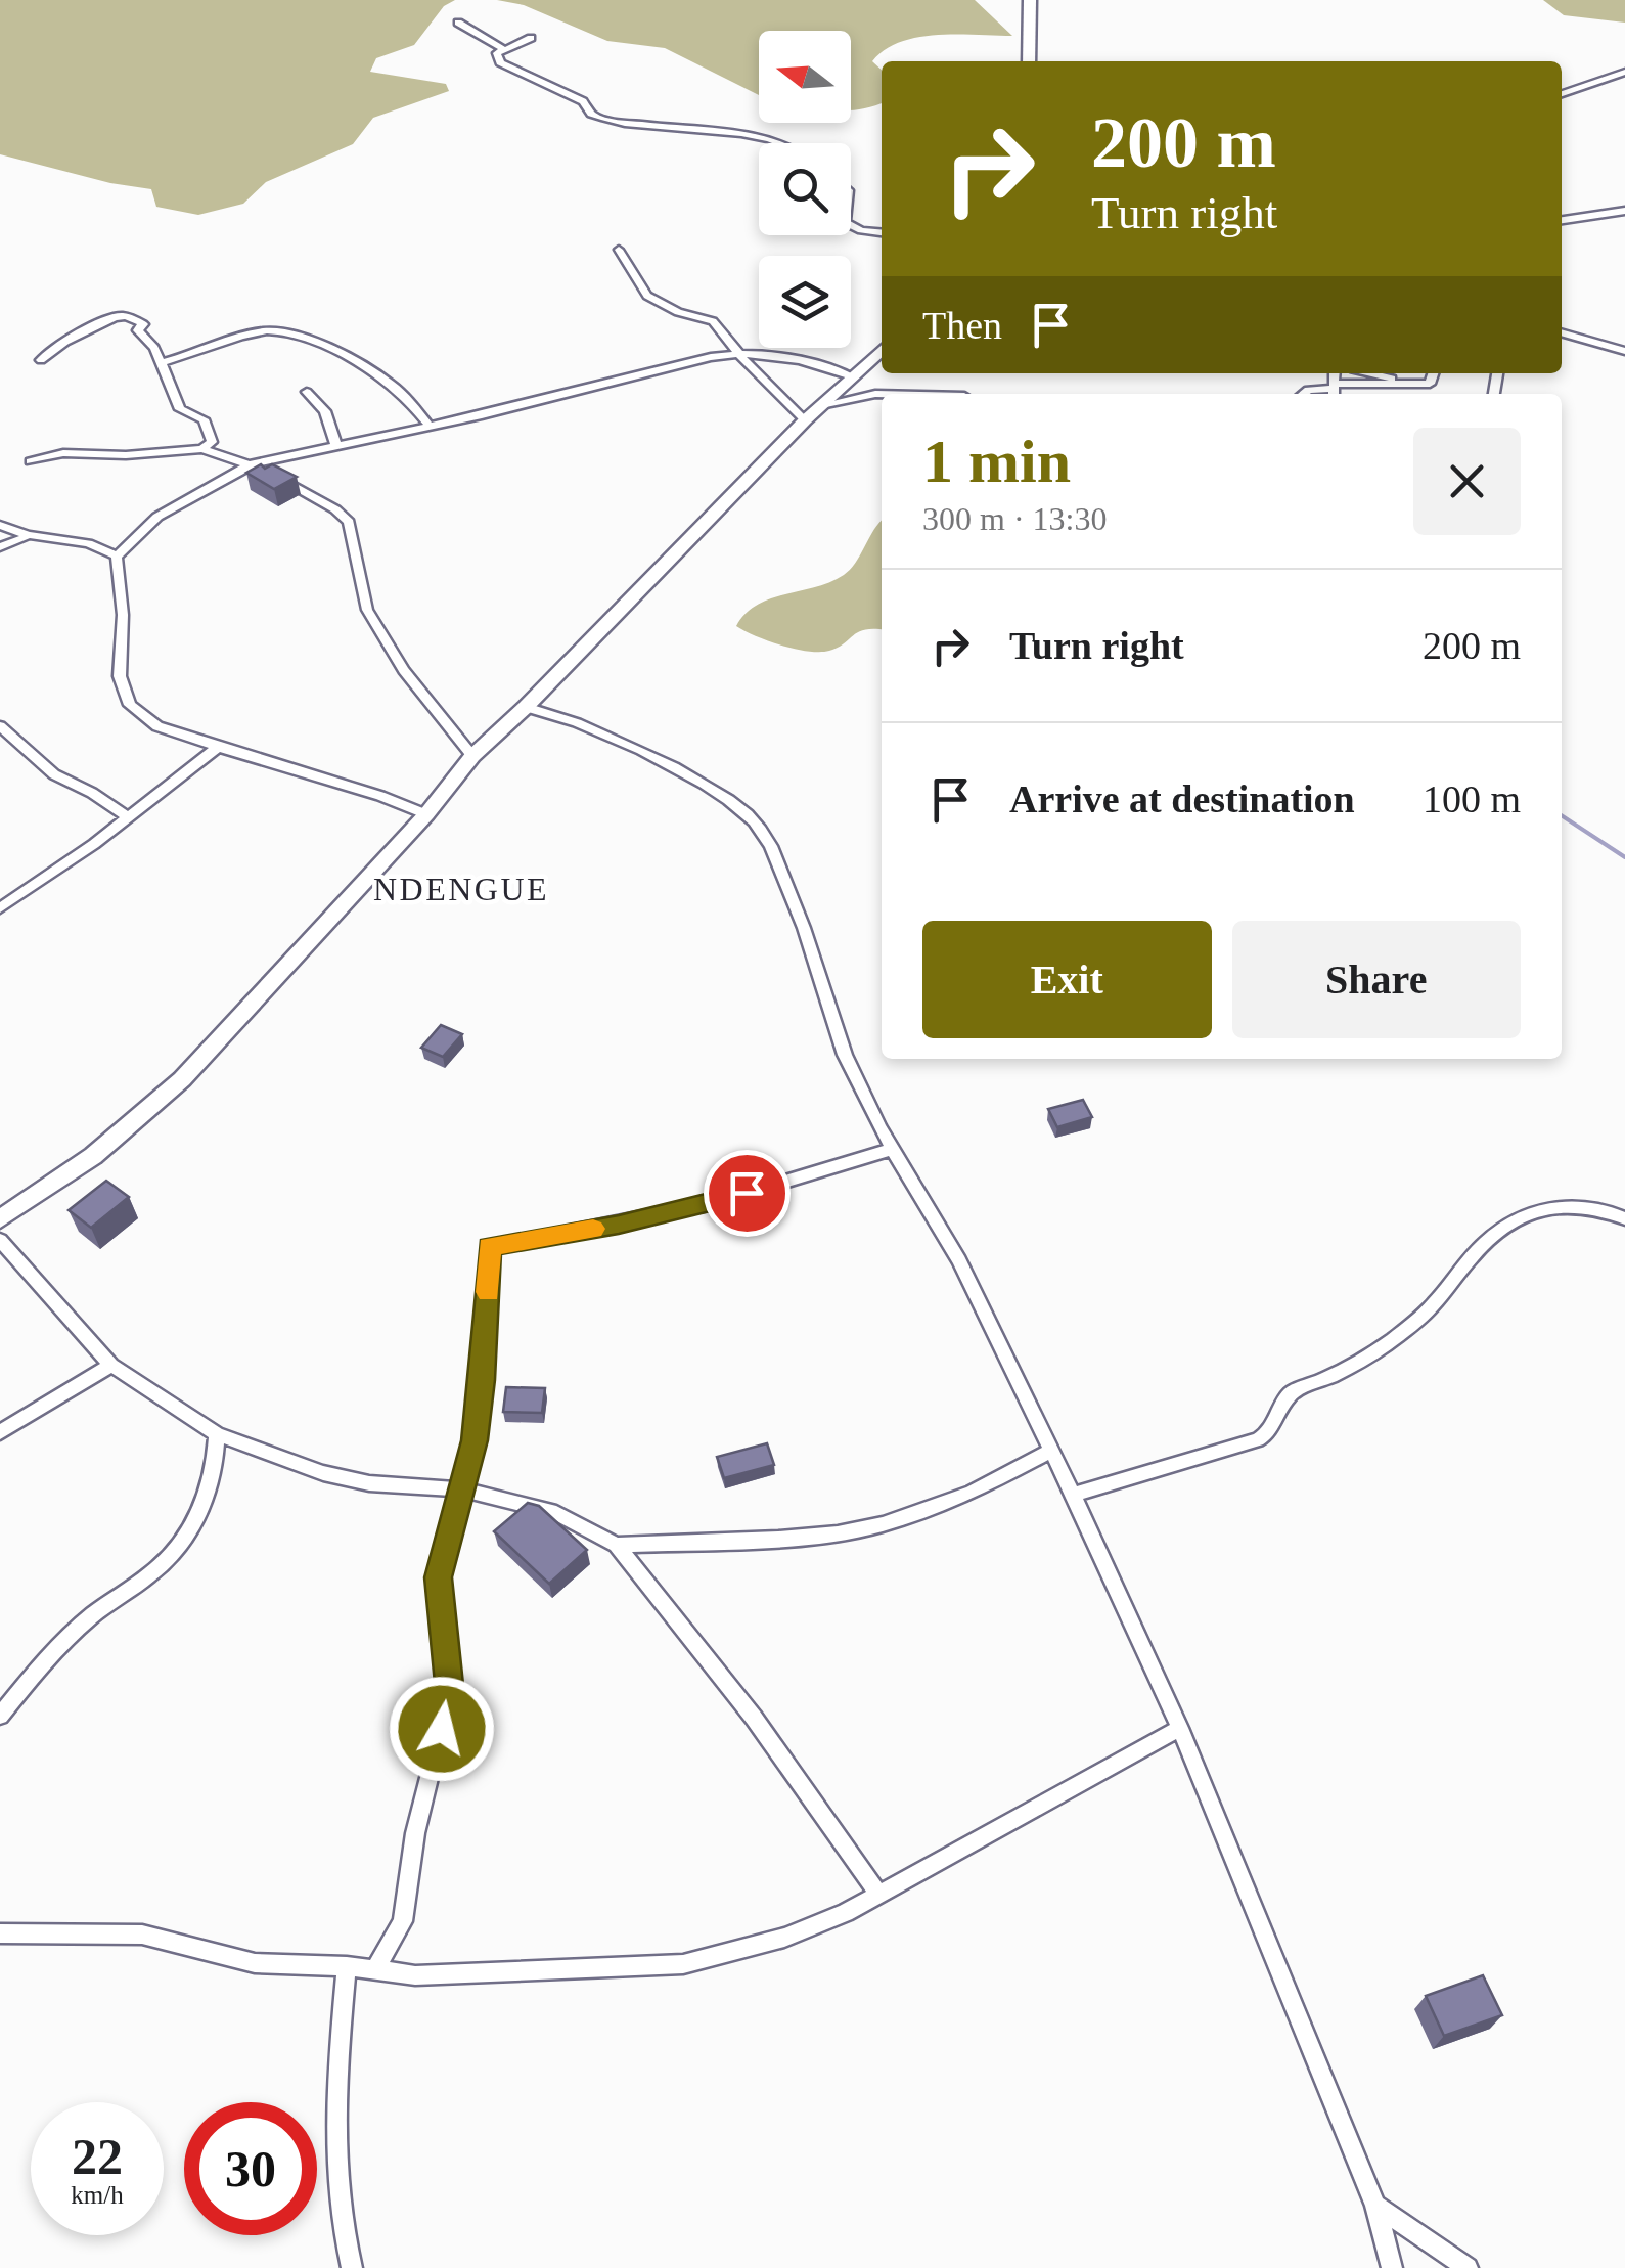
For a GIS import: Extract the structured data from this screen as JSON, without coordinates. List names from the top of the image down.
{
  "districts": ["NDENGUE"],
  "north": "left",
  "page": {
    "turn": ["200 m", "Turn right"],
    "then": "Then",
    "heading": ["1 min", "300 m · 13:30"],
    "list": [
      {
        "name": "Turn right",
        "value": "200 m"
      },
      {
        "name": "Arrive at destination",
        "value": "100 m"
      }
    ],
    "buttons": ["Exit", "Share"],
    "speed": "22 km/h",
    "limit": "30"
  }
}
